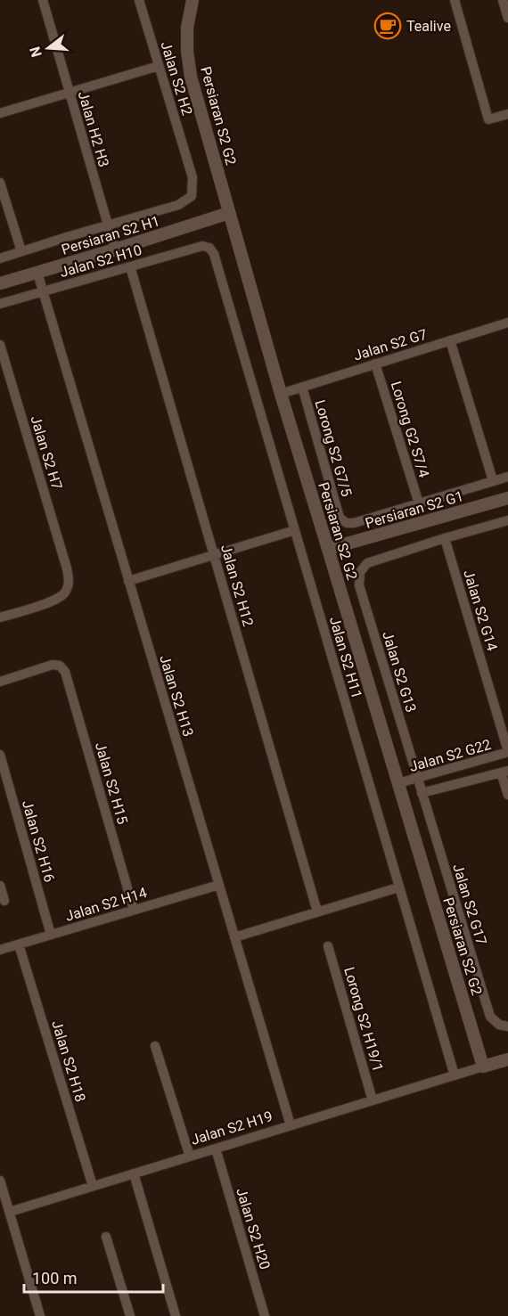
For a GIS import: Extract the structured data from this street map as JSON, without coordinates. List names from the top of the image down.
{
  "streets": {
    "street": [
      "Jalan S2 H2",
      "Persiaran S2 G2",
      "Jalan H2 H3",
      "Persiaran S2 H1",
      "Jalan S2 H10",
      "Jalan S2 G7",
      "Lorong G2 S7/4",
      "Lorong S2 G7/5",
      "Jalan S2 H7",
      "Persiaran S2 G1",
      "Jalan S2 H12",
      "Jalan S2 G14",
      "Jalan S2 H11",
      "Jalan S2 G13",
      "Jalan S2 H13",
      "Jalan S2 G22",
      "Jalan S2 H15",
      "Jalan S2 H16",
      "Jalan S2 H14",
      "Jalan S2 G17",
      "Lorong S2 H19/1",
      "Jalan S2 H18",
      "Jalan S2 H19",
      "Jalan S2 H20"
    ]
  },
  "crossings": [
    ["Jalan S2 H2", "Jalan H2 H3"],
    ["Persiaran S2 G2", "Persiaran S2 H1"],
    ["Persiaran S2 G2", "Jalan S2 G7"],
    ["Persiaran S2 G2", "Persiaran S2 G1"],
    ["Persiaran S2 G2", "Jalan S2 G22"],
    ["Persiaran S2 G2", "Jalan S2 H19"],
    ["Jalan H2 H3", "Persiaran S2 H1"],
    ["Persiaran S2 H1", "Jalan S2 H13"],
    ["Jalan S2 H10", "Jalan S2 H12"],
    ["Jalan S2 H10", "Jalan S2 H11"],
    ["Jalan S2 H10", "Jalan S2 H13"],
    ["Jalan S2 G7", "Lorong G2 S7/4"],
    ["Jalan S2 G7", "Lorong S2 G7/5"],
    ["Lorong G2 S7/4", "Lorong S2 G7/5"],
    ["Jalan S2 G14", "Jalan S2 G13"],
    ["Jalan S2 G14", "Jalan S2 G22"],
    ["Jalan S2 H11", "Jalan S2 H19"],
    ["Jalan S2 G13", "Jalan S2 G22"],
    ["Jalan S2 G13", "Jalan S2 G17"],
    ["Jalan S2 H13", "Jalan S2 H14"],
    ["Jalan S2 H13", "Jalan S2 H19"],
    ["Jalan S2 G22", "Jalan S2 G17"],
    ["Jalan S2 H15", "Jalan S2 H14"],
    ["Jalan S2 H16", "Jalan S2 H14"],
    ["Jalan S2 H14", "Jalan S2 H18"],
    ["Lorong S2 H19/1", "Jalan S2 H19"],
    ["Jalan S2 H18", "Jalan S2 H19"],
    ["Jalan S2 H19", "Jalan S2 H20"]
  ],
  "places": {
    "cafe": ["Tealive"]
  },
  "scale_bar": "100 m",
  "north": "left"
}
